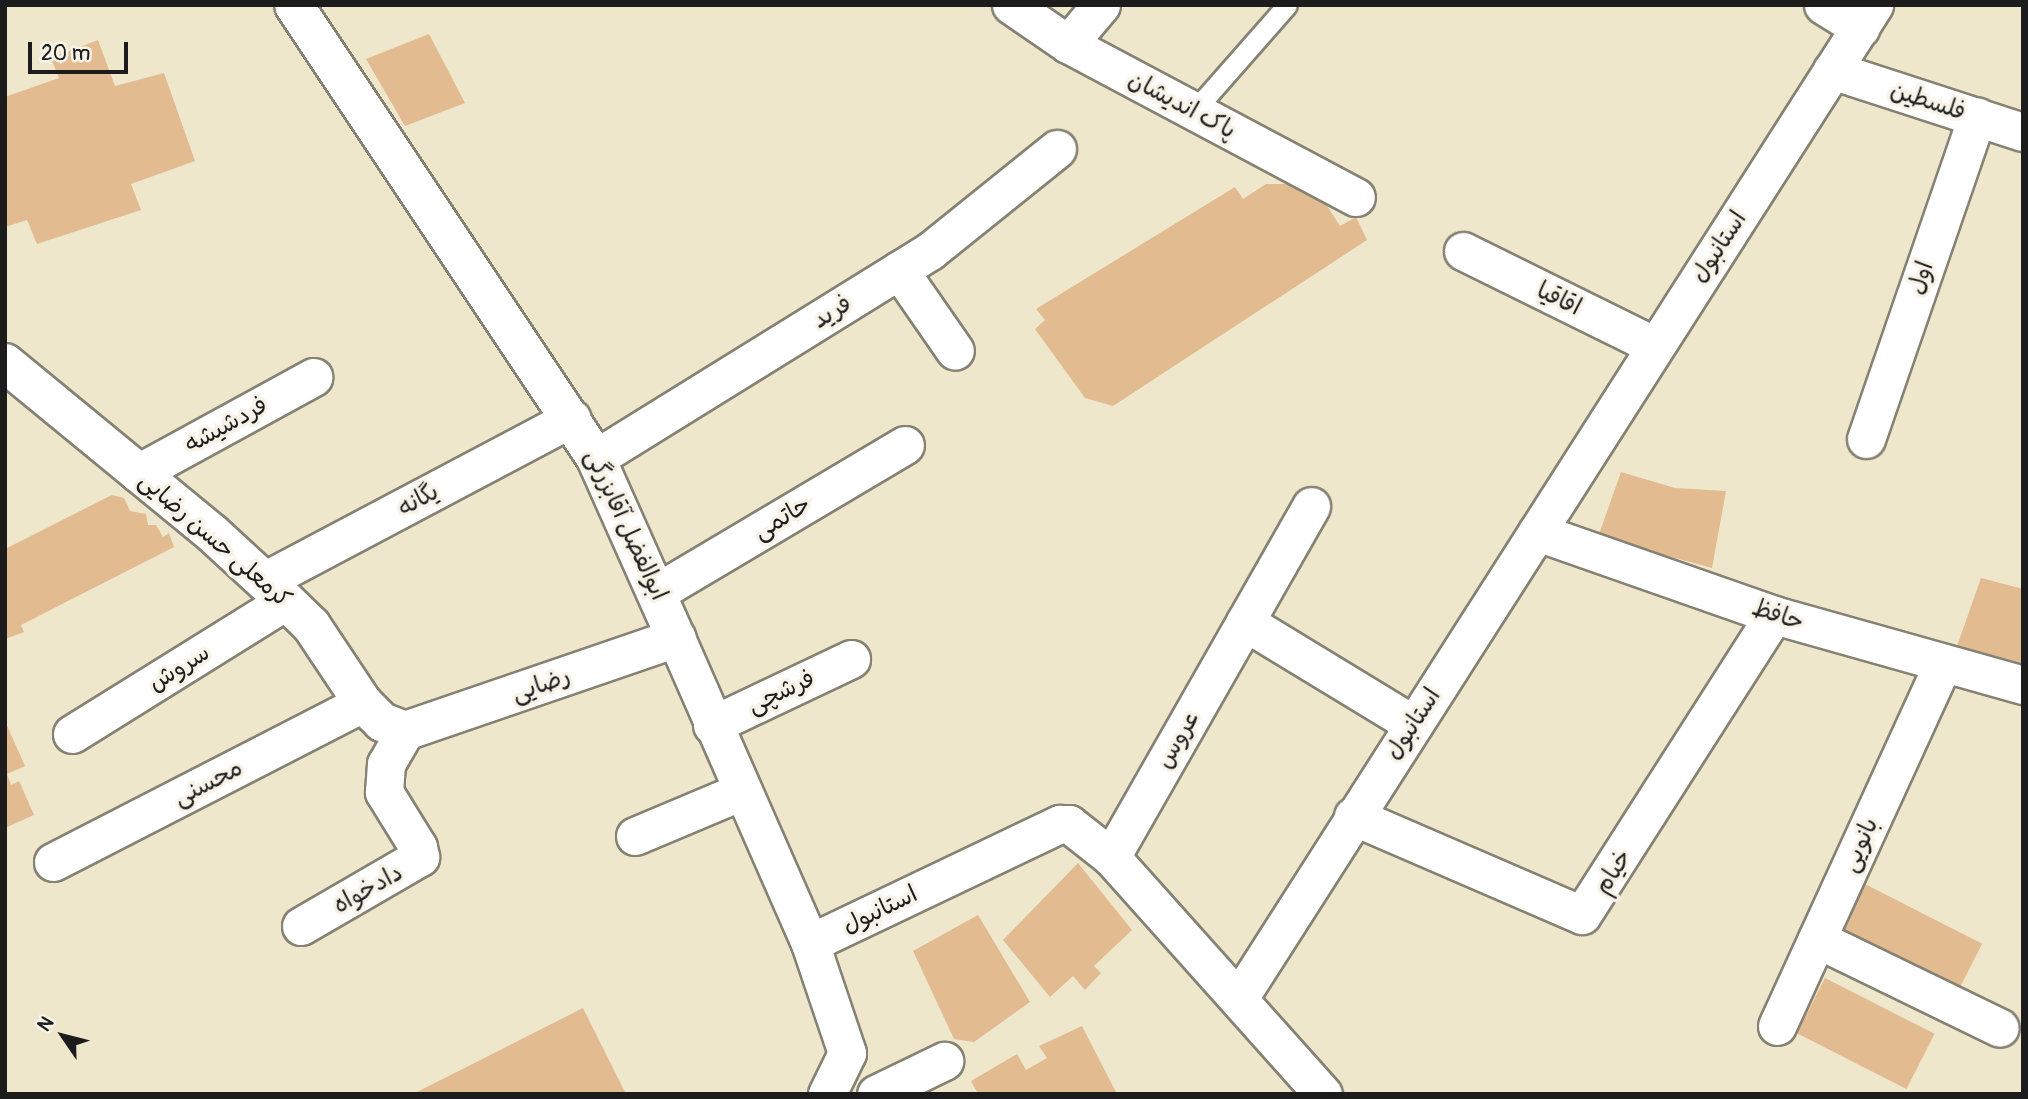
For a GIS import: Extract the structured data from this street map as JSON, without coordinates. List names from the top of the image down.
{
  "streets": {
    "street": [
      "فلسطین",
      "پاک اندیشان",
      "استانبول",
      "اول",
      "اقاقیا",
      "فرید",
      "فردشیشه",
      "یگانه",
      "حاتمی",
      "ابوالفضل آقابزرگی",
      "کرمعلی حسن رضایی",
      "حافظ",
      "سروش",
      "رضایی",
      "فرشچی",
      "عروس",
      "محسنی",
      "بانویی",
      "خیام",
      "دادخواه"
    ]
  },
  "crossings": [
    ["فلسطین", "استانبول"],
    ["فلسطین", "اول"],
    ["استانبول", "اقاقیا"],
    ["استانبول", "ابوالفضل آقابزرگی"],
    ["استانبول", "حافظ"],
    ["استانبول", "عروس"],
    ["استانبول", "خیام"],
    ["فرید", "ابوالفضل آقابزرگی"],
    ["فردشیشه", "کرمعلی حسن رضایی"],
    ["یگانه", "ابوالفضل آقابزرگی"],
    ["یگانه", "کرمعلی حسن رضایی"],
    ["یگانه", "سروش"],
    ["حاتمی", "ابوالفضل آقابزرگی"],
    ["ابوالفضل آقابزرگی", "رضایی"],
    ["ابوالفضل آقابزرگی", "فرشچی"],
    ["کرمعلی حسن رضایی", "سروش"],
    ["کرمعلی حسن رضایی", "رضایی"],
    ["کرمعلی حسن رضایی", "محسنی"],
    ["کرمعلی حسن رضایی", "دادخواه"],
    ["حافظ", "بانویی"],
    ["حافظ", "خیام"],
    ["رضایی", "دادخواه"]
  ],
  "scale_bar": "20 m",
  "north": "top left"
}
